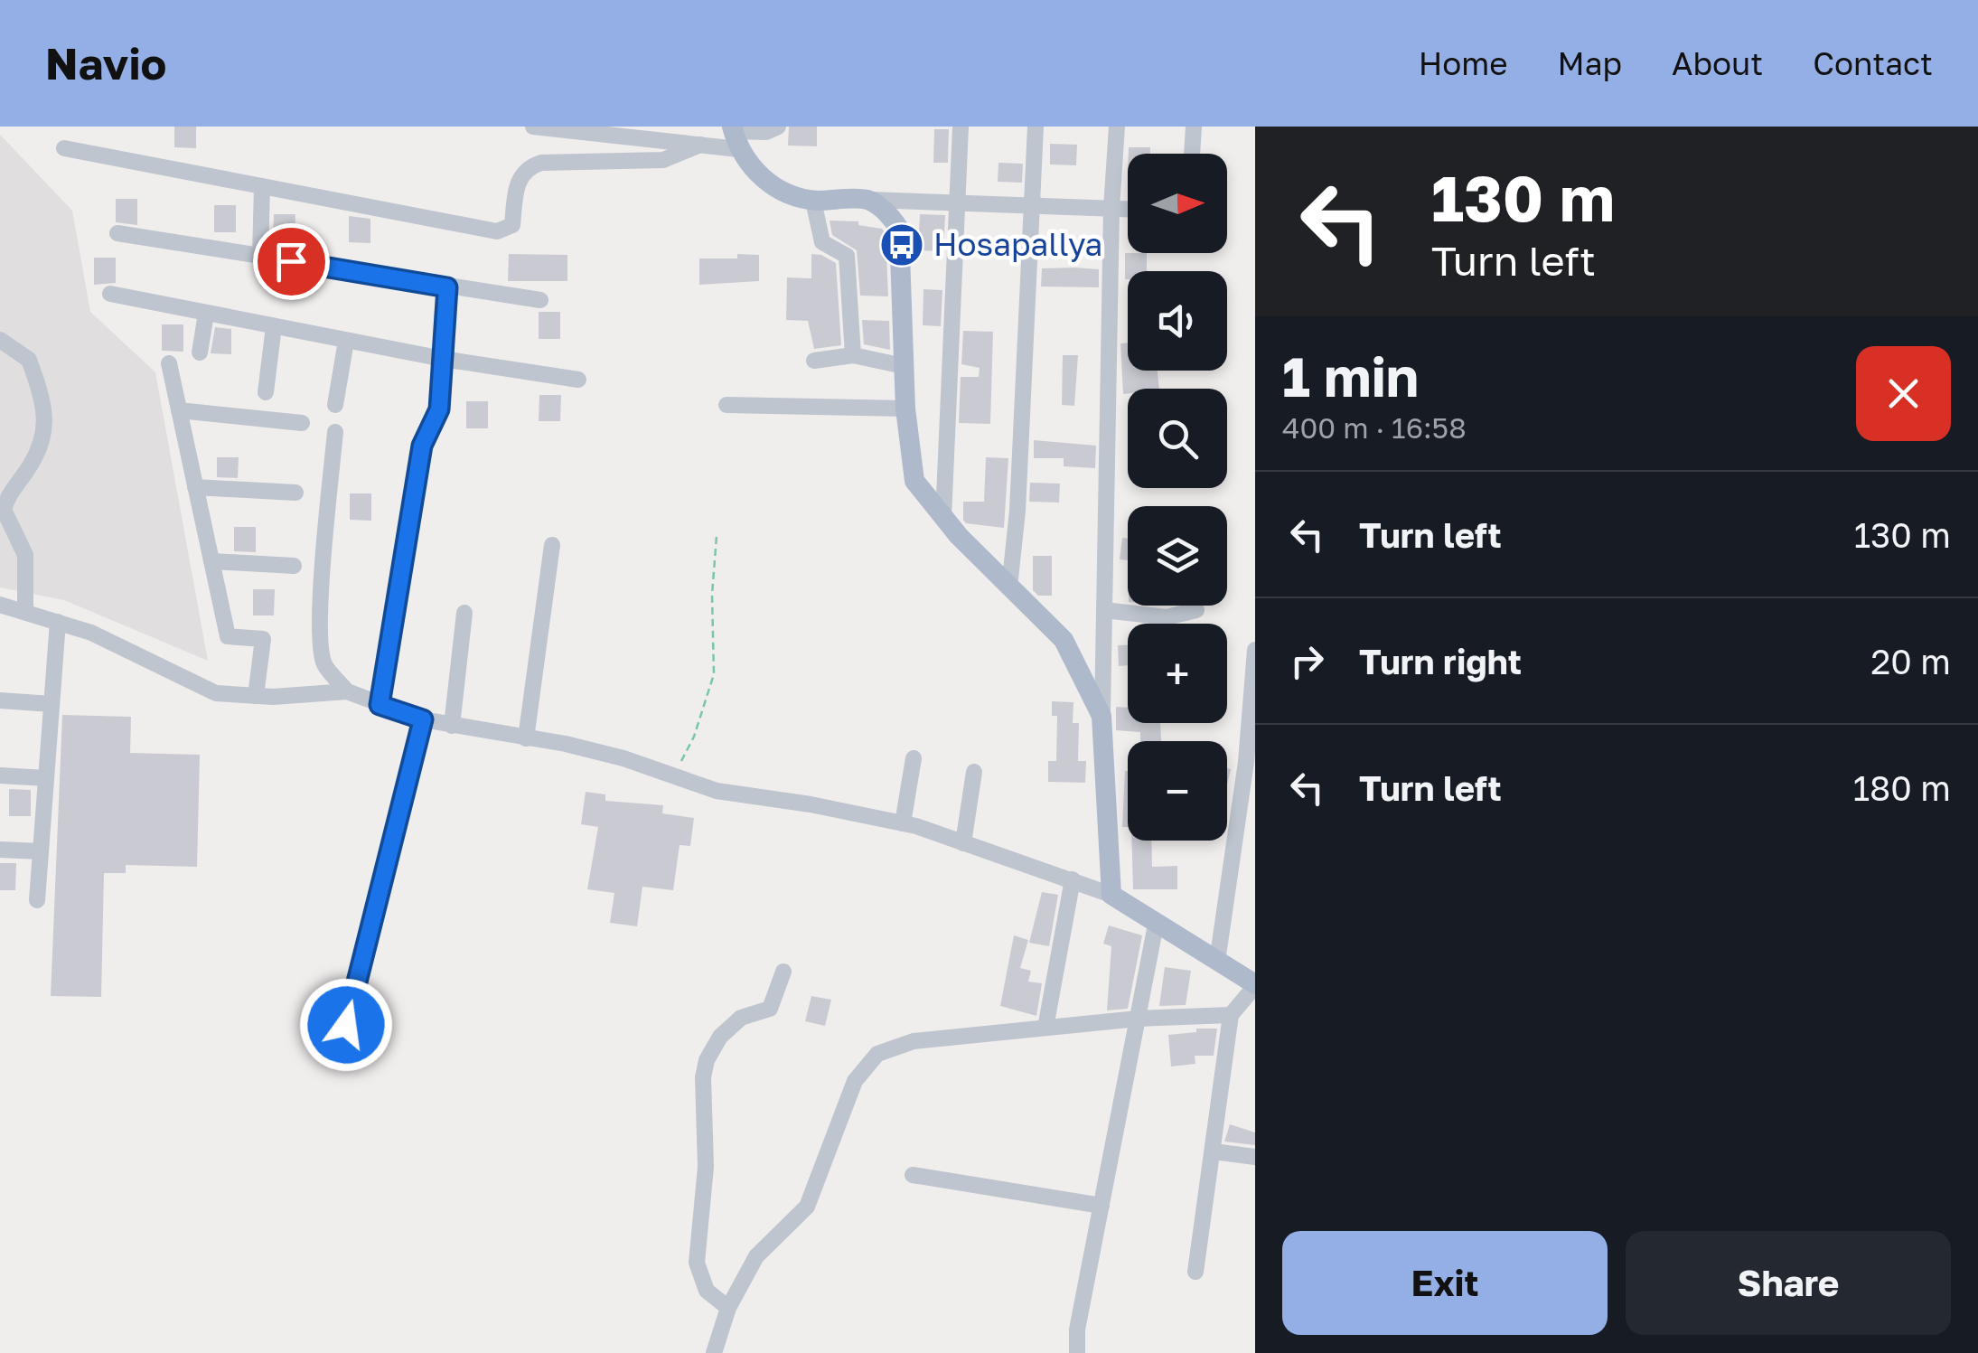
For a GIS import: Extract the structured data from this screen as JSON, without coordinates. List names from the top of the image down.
{
  "places": {
    "bus stop": ["Hosapallya"]
  },
  "north": "right",
  "page": {
    "header": "Navio",
    "nav": [
      "Home",
      "Map",
      "About",
      "Contact"
    ],
    "turn": ["130 m", "Turn left"],
    "map_buttons": ["+", "−"],
    "heading": ["1 min", "400 m · 16:58"],
    "list": [
      {
        "name": "Turn left",
        "value": "130 m"
      },
      {
        "name": "Turn right",
        "value": "20 m"
      },
      {
        "name": "Turn left",
        "value": "180 m"
      }
    ],
    "buttons": ["Exit", "Share"]
  }
}
